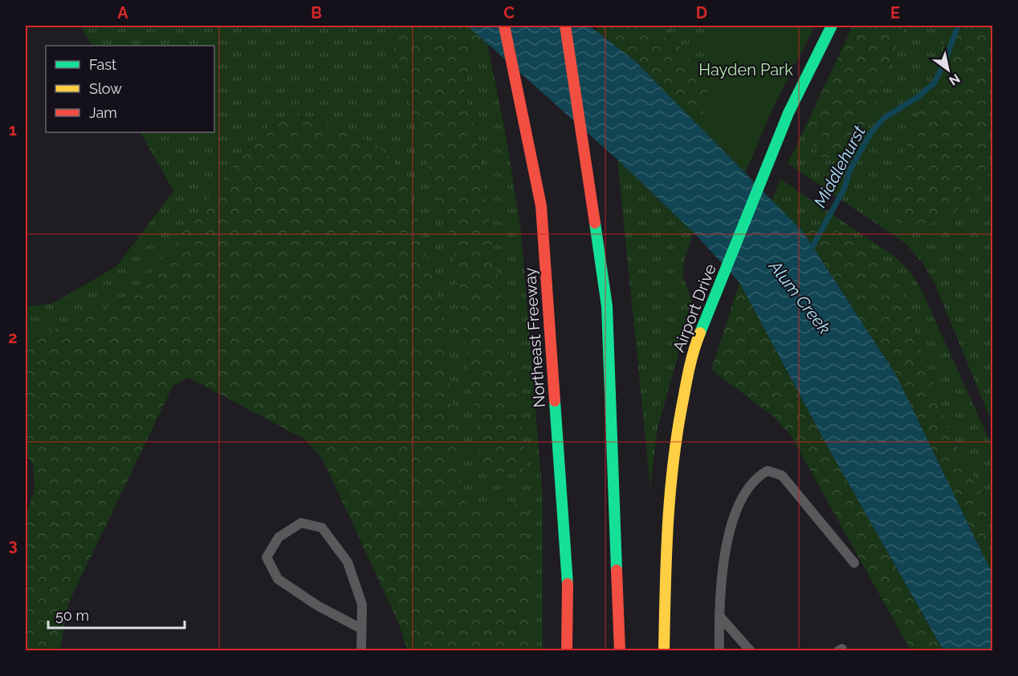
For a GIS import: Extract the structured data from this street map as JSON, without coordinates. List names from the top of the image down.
{
  "streets": {
    "main road": ["Airport Drive", "Northeast Freeway"]
  },
  "water": ["Middlehurst", "Alum Creek"],
  "parks": ["Hayden Park"],
  "legend": ["Fast", "Slow", "Jam"],
  "scale_bar": "50 m",
  "north": "bottom right",
  "grid": {
    "columns": [
      "A",
      "B",
      "C",
      "D",
      "E"
    ],
    "rows": ["1", "2", "3"]
  }
}
